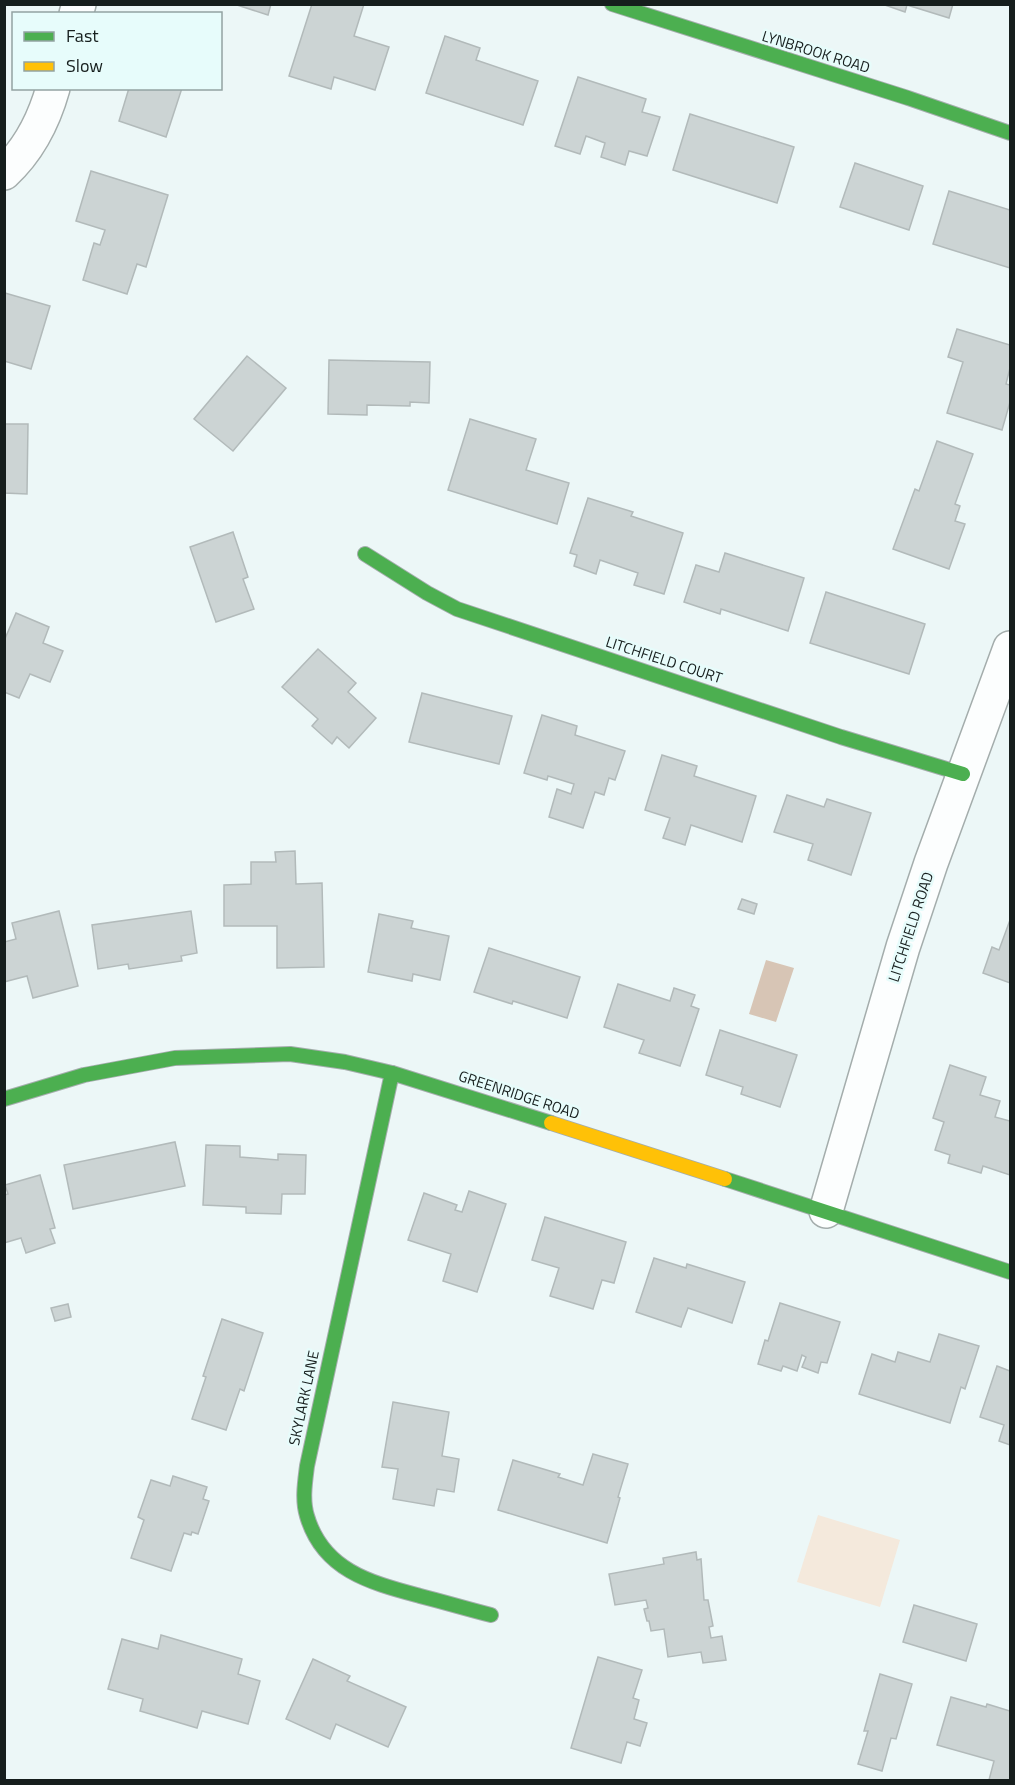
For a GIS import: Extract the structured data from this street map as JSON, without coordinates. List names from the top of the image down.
{
  "streets": {
    "street": [
      "LYNBROOK ROAD",
      "LITCHFIELD COURT",
      "LITCHFIELD ROAD",
      "GREENRIDGE ROAD",
      "SKYLARK LANE"
    ]
  },
  "crossings": [
    ["LITCHFIELD COURT", "LITCHFIELD ROAD"],
    ["LITCHFIELD ROAD", "GREENRIDGE ROAD"],
    ["GREENRIDGE ROAD", "SKYLARK LANE"]
  ],
  "legend": ["Fast", "Slow"]
}
